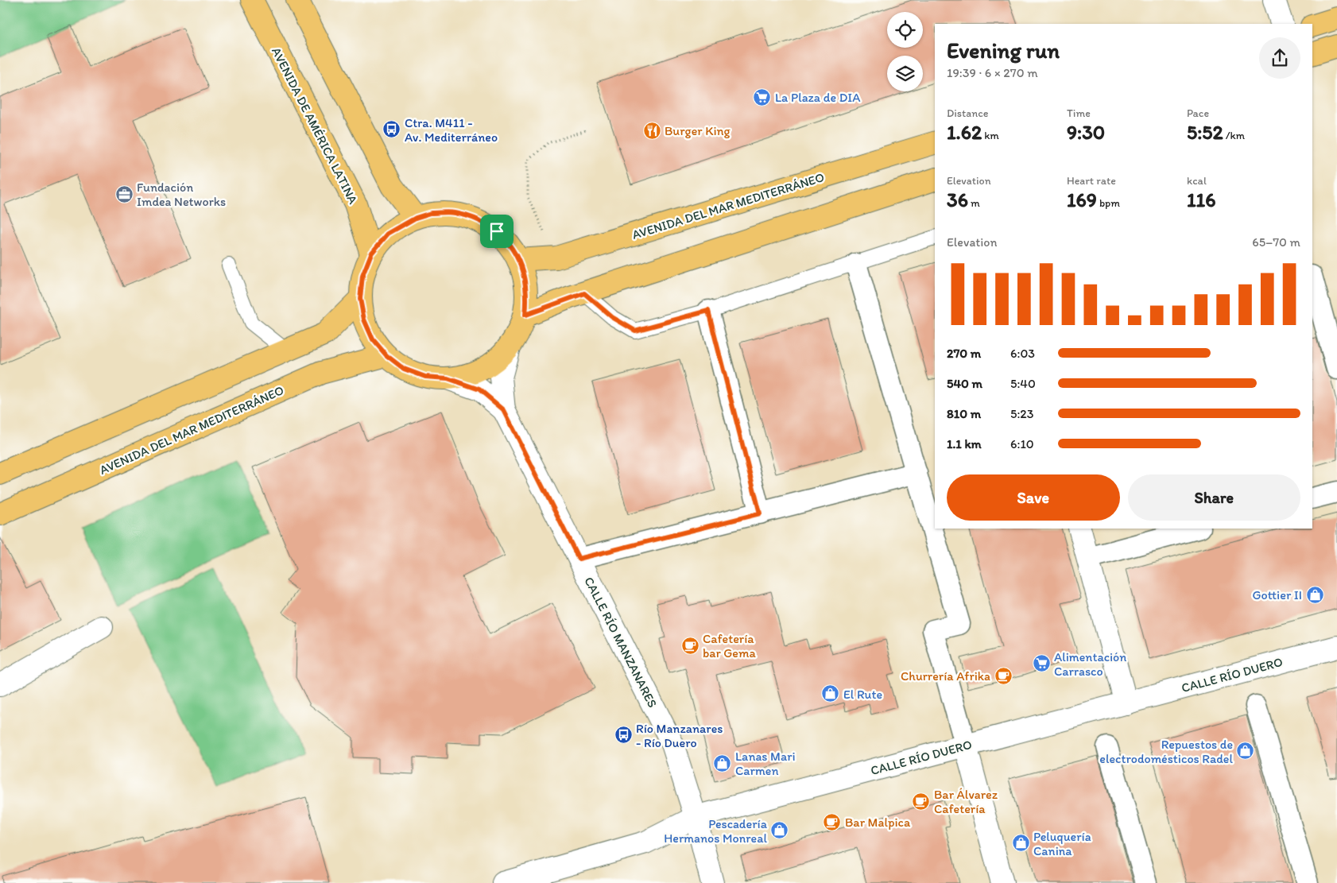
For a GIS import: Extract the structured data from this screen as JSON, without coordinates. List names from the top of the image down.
{
  "streets": {
    "main road": ["AVENIDA DE AMÉRICA LATINA", "AVENIDA DEL MAR MEDITERRÁNEO"],
    "street": ["CALLE RÍO MANZANARES", "CALLE RÍO DUERO"]
  },
  "crossings": [
    ["CALLE RÍO MANZANARES", "CALLE RÍO DUERO"]
  ],
  "places": {
    "supermarket": ["La Plaza de DIA", "Alimentación Carrasco"],
    "bus stop": ["Ctra. M411 - Av. Mediterráneo", "Río Manzanares - Río Duero"],
    "restaurant": ["Burger King"],
    "office": ["Fundación Imdea Networks"],
    "shop": [
      "Gottier II",
      "El Rute",
      "Repuestos de electrodomésticos Radel",
      "Lanas Mari Carmen",
      "Pescadería Hermanos Monreal",
      "Peluquería Canina"
    ],
    "cafe": [
      "Cafetería bar Gema",
      "Churrería Afrika",
      "Bar Álvarez Cafetería",
      "Bar Malpica"
    ]
  },
  "page": {
    "heading": ["Evening run", "19:39 · 6 × 270 m"],
    "stats": [
      ["Distance", "1.62 km"],
      ["Time", "9:30"],
      ["Pace", "5:52 /km"],
      ["Elevation", "36 m"],
      ["Heart rate", "169 bpm"],
      ["kcal", "116"]
    ],
    "chart": ["Elevation", "65–70 m"],
    "list": [
      {
        "name": "270 m",
        "note": "6:03"
      },
      {
        "name": "540 m",
        "note": "5:40"
      },
      {
        "name": "810 m",
        "note": "5:23"
      },
      {
        "name": "1.1 km",
        "note": "6:10"
      }
    ],
    "buttons": ["Save", "Share"]
  }
}
